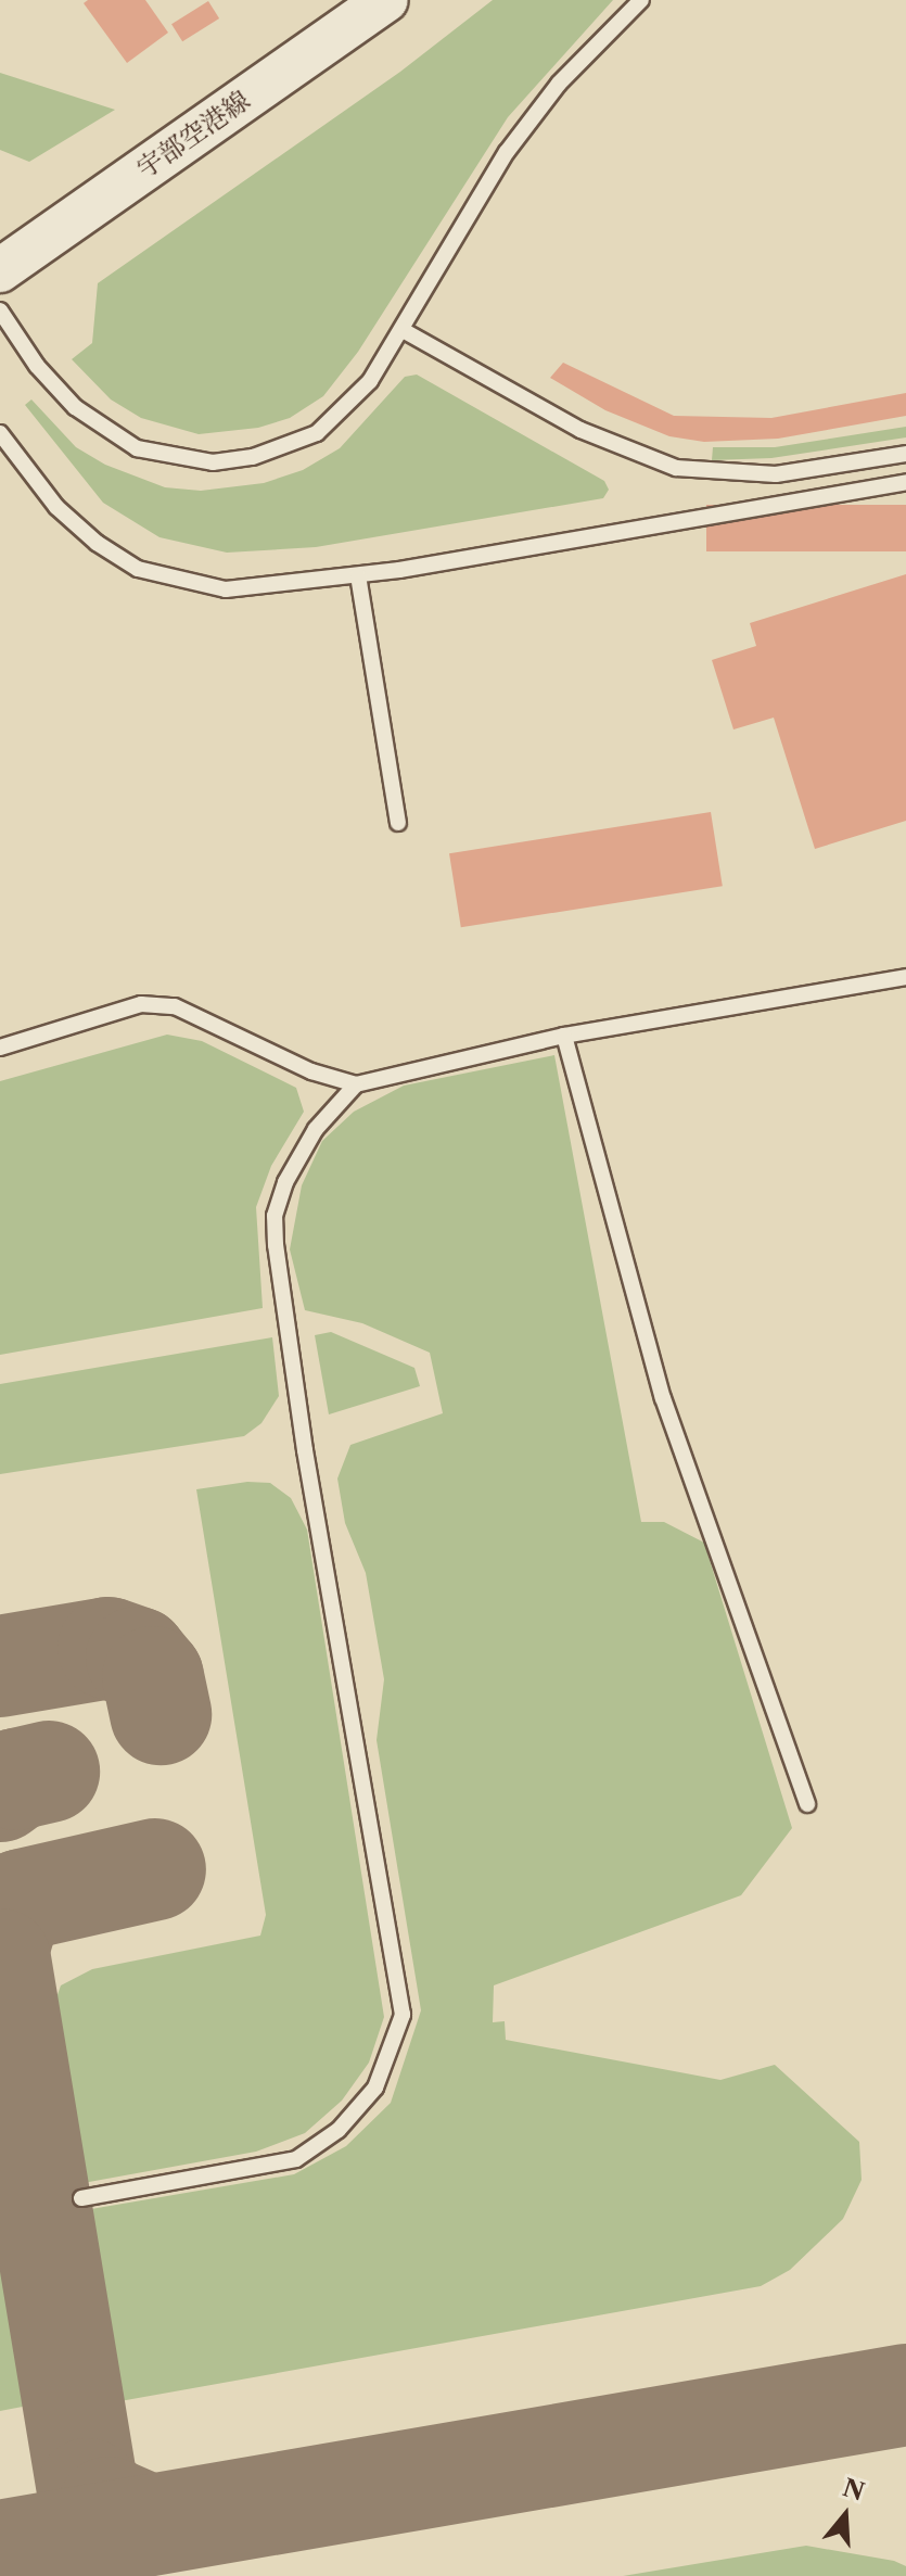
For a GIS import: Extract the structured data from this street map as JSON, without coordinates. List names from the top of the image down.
{
  "streets": {
    "main road": ["宇部空港線"]
  },
  "north": "top"
}
